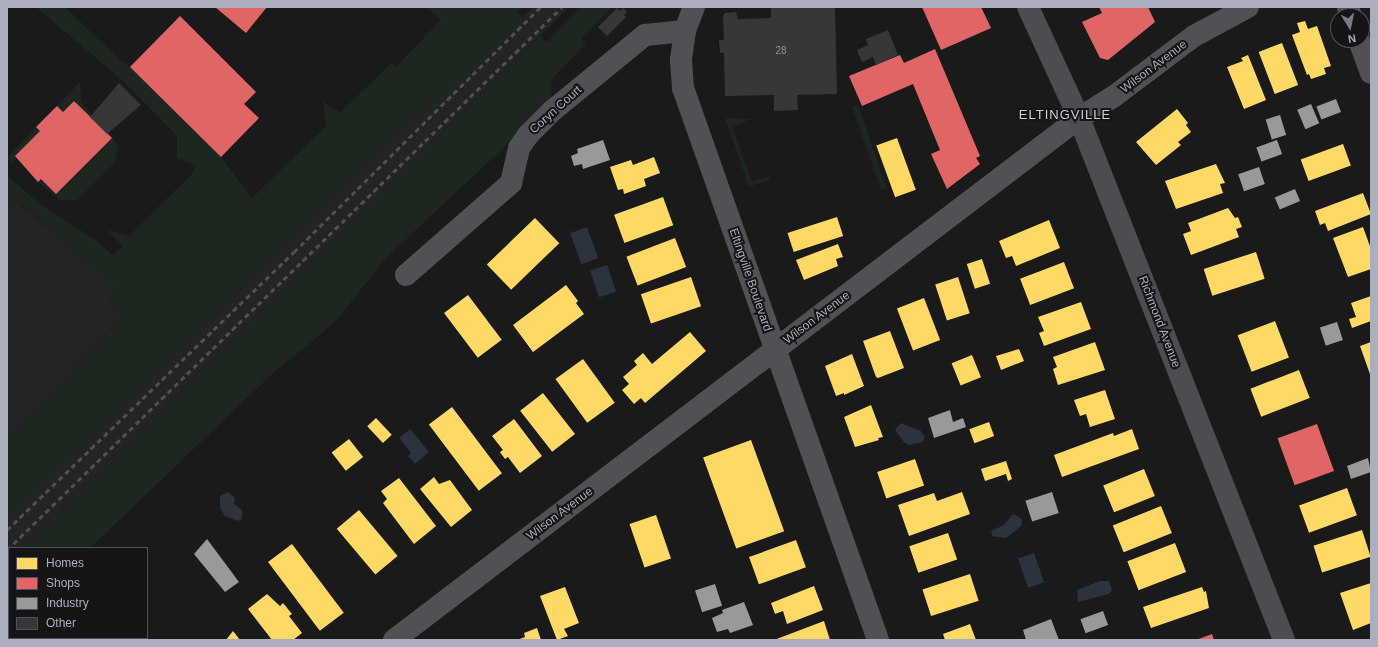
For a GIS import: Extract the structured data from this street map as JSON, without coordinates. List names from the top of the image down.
{
  "streets": {
    "main road": ["Richmond Avenue"],
    "street": ["Wilson Avenue", "Coryn Court", "Eltingville Boulevard"]
  },
  "crossings": [
    ["Wilson Avenue", "Eltingville Boulevard"],
    ["Wilson Avenue", "Richmond Avenue"],
    ["Coryn Court", "Eltingville Boulevard"]
  ],
  "districts": ["ELTINGVILLE"],
  "house_numbers": ["28"],
  "legend": [
    "Homes",
    "Shops",
    "Industry",
    "Other"
  ],
  "north": "bottom"
}
